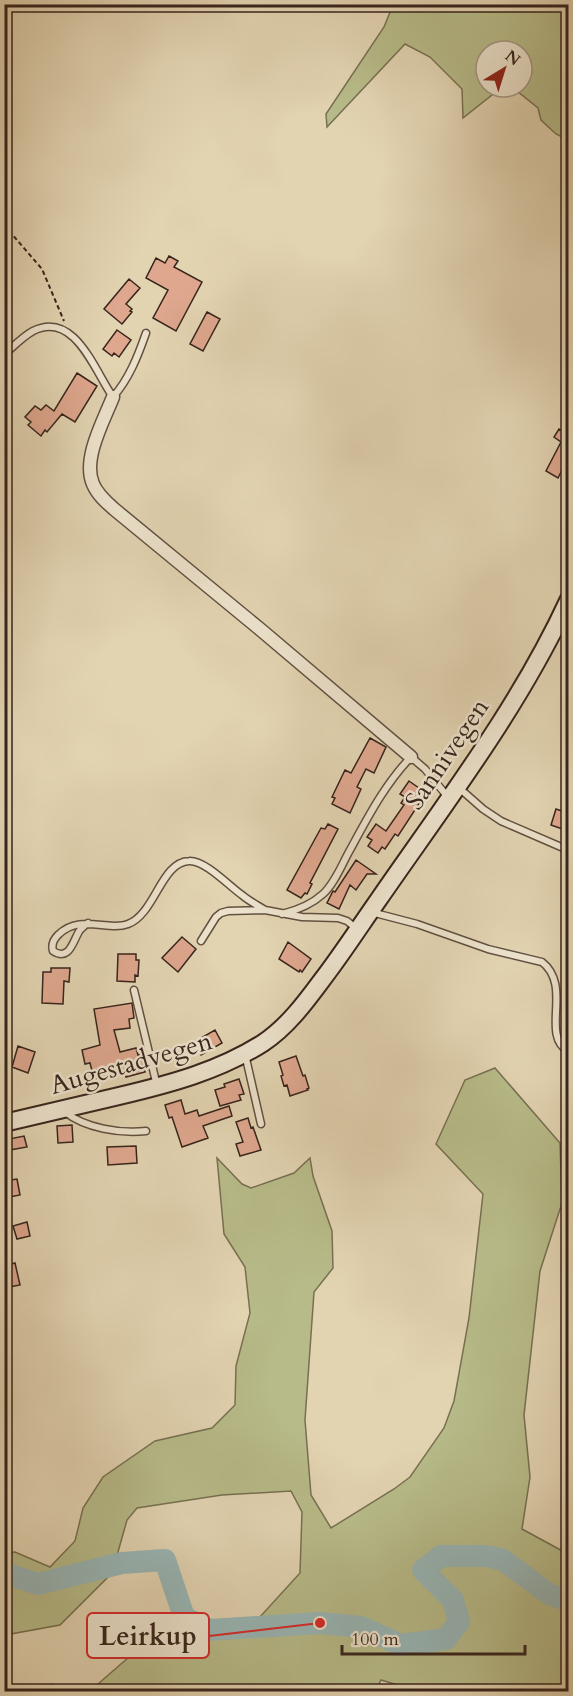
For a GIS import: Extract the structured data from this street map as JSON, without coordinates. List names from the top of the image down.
{
  "streets": {
    "main road": ["Sannivegen", "Augestadvegen"]
  },
  "crossings": [
    ["Sannivegen", "Augestadvegen"]
  ],
  "places": ["Leirkup"],
  "scale_bar": "100 m",
  "north": "top right"
}
